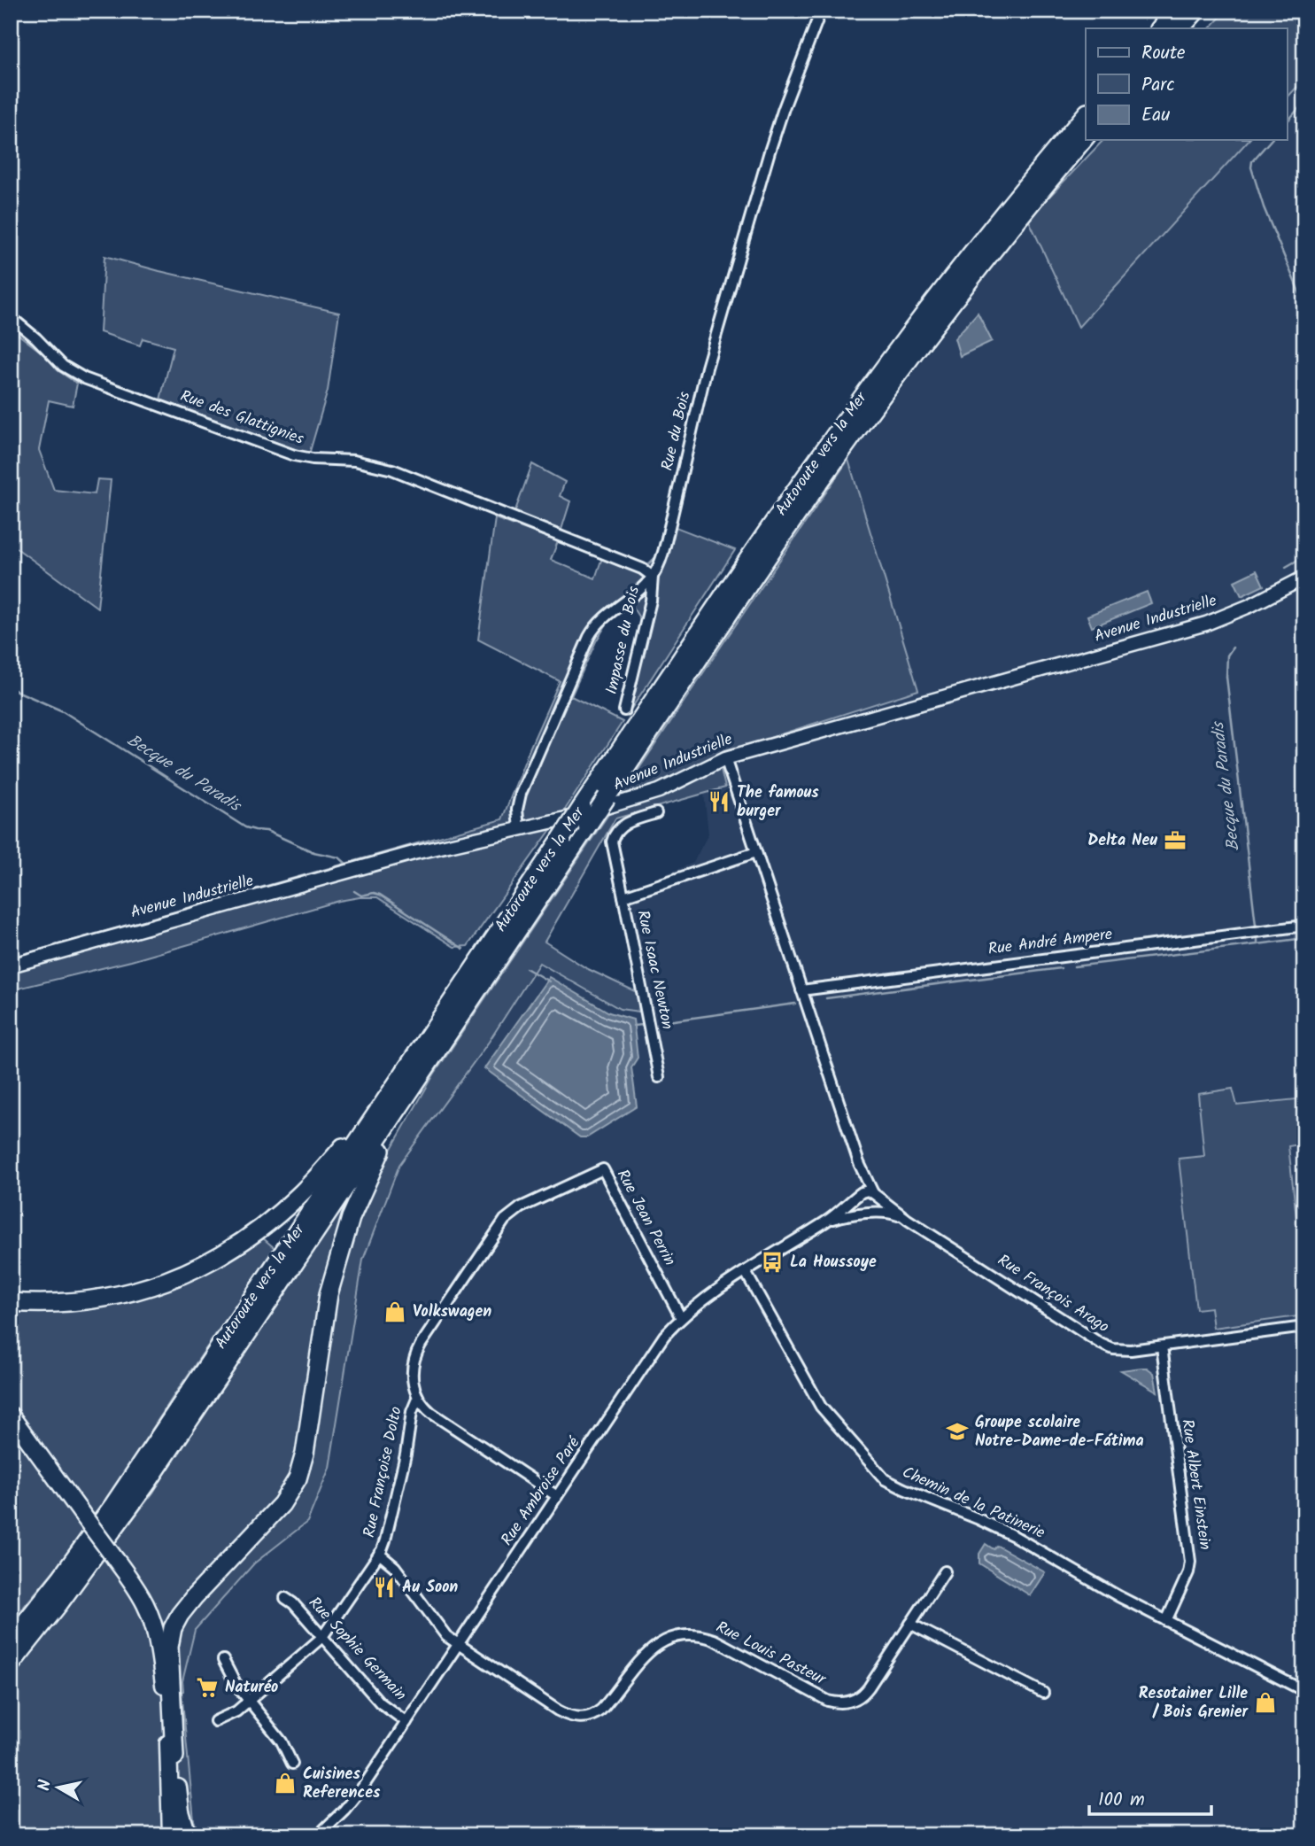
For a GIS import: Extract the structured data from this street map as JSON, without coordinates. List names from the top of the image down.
{
  "streets": {
    "highway": ["Autoroute vers la Mer"],
    "street": [
      "Rue des Glattignies",
      "Rue du Bois",
      "Avenue Industrielle",
      "Impasse du Bois",
      "Rue André Ampere",
      "Rue Isaac Newton",
      "Rue Jean Perrin",
      "Rue François Arago",
      "Rue Françoise Dolto",
      "Rue Albert Einstein",
      "Rue Ambroise Paré",
      "Chemin de la Patinerie",
      "Rue Sophie Germain",
      "Rue Louis Pasteur"
    ]
  },
  "crossings": [
    ["Rue des Glattignies", "Rue du Bois"],
    ["Rue des Glattignies", "Impasse du Bois"],
    ["Rue du Bois", "Avenue Industrielle"],
    ["Rue du Bois", "Impasse du Bois"],
    ["Avenue Industrielle", "Rue François Arago"],
    ["Rue André Ampere", "Rue François Arago"],
    ["Rue Isaac Newton", "Rue François Arago"],
    ["Rue Jean Perrin", "Rue Françoise Dolto"],
    ["Rue Jean Perrin", "Rue Ambroise Paré"],
    ["Rue François Arago", "Rue Albert Einstein"],
    ["Rue François Arago", "Rue Ambroise Paré"],
    ["Rue Françoise Dolto", "Rue Sophie Germain"],
    ["Rue Françoise Dolto", "Rue Louis Pasteur"],
    ["Rue Albert Einstein", "Chemin de la Patinerie"],
    ["Rue Ambroise Paré", "Chemin de la Patinerie"],
    ["Rue Ambroise Paré", "Rue Sophie Germain"],
    ["Rue Ambroise Paré", "Rue Louis Pasteur"]
  ],
  "water": ["Becque du Paradis"],
  "places": {
    "restaurant": ["The famous burger", "Au Soon"],
    "office": ["Delta Neu"],
    "bus stop": ["La Houssoye"],
    "shop": ["Volkswagen", "Resotainer Lille / Bois Grenier", "Cuisines References"],
    "school or university": ["Groupe scolaire Notre-Dame-de-Fátima"],
    "supermarket": ["Naturéo"]
  },
  "legend": ["Route", "Parc", "Eau"],
  "scale_bar": "100 m",
  "north": "left"
}
